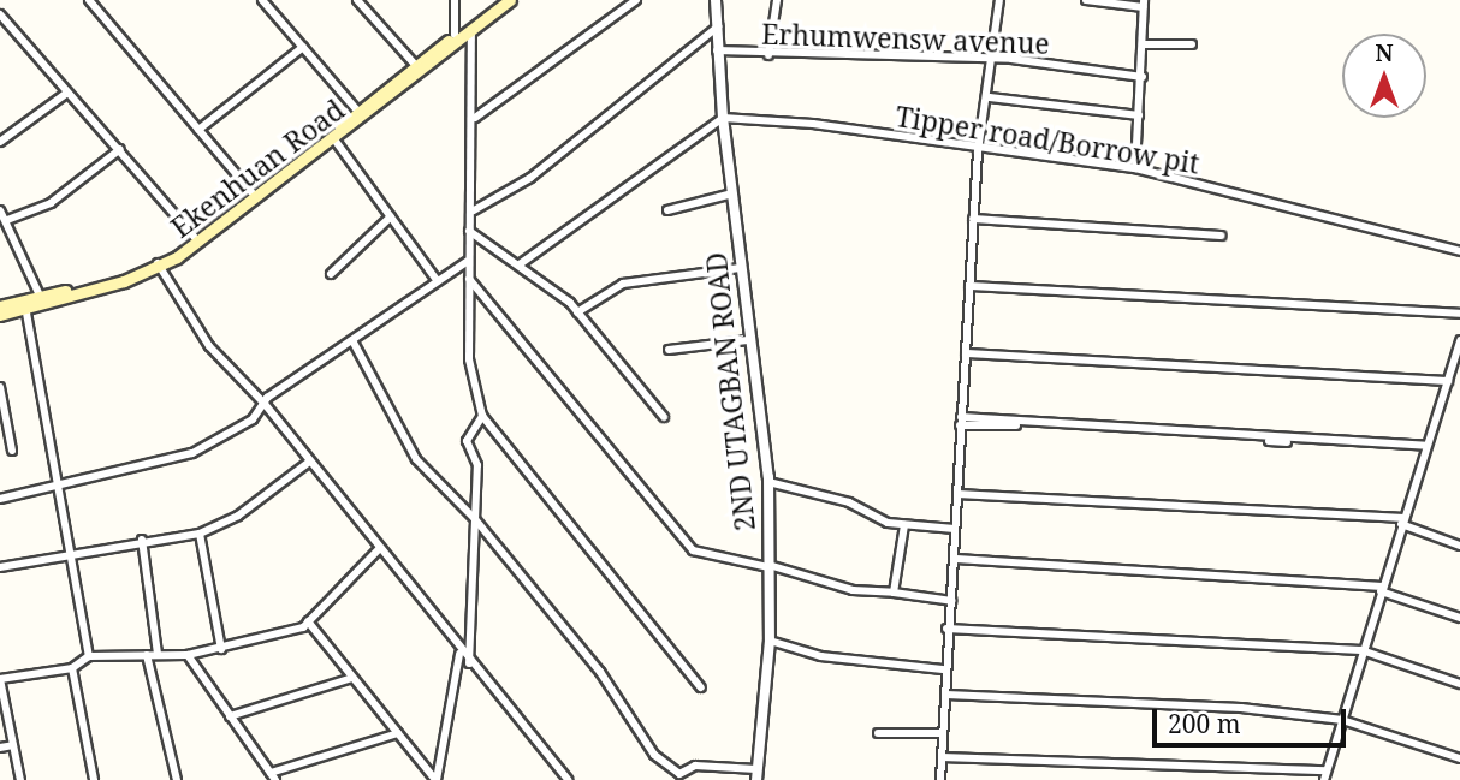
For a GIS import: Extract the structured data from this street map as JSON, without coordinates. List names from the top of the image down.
{
  "streets": {
    "main road": ["Ekenhuan Road"],
    "street": ["Erhumwensw avenue", "Tipper road/Borrow pit", "2ND UTAGBAN ROAD"]
  },
  "crossings": [
    ["Erhumwensw avenue", "2ND UTAGBAN ROAD"],
    ["Tipper road/Borrow pit", "2ND UTAGBAN ROAD"]
  ],
  "scale_bar": "200 m",
  "north": "top"
}
